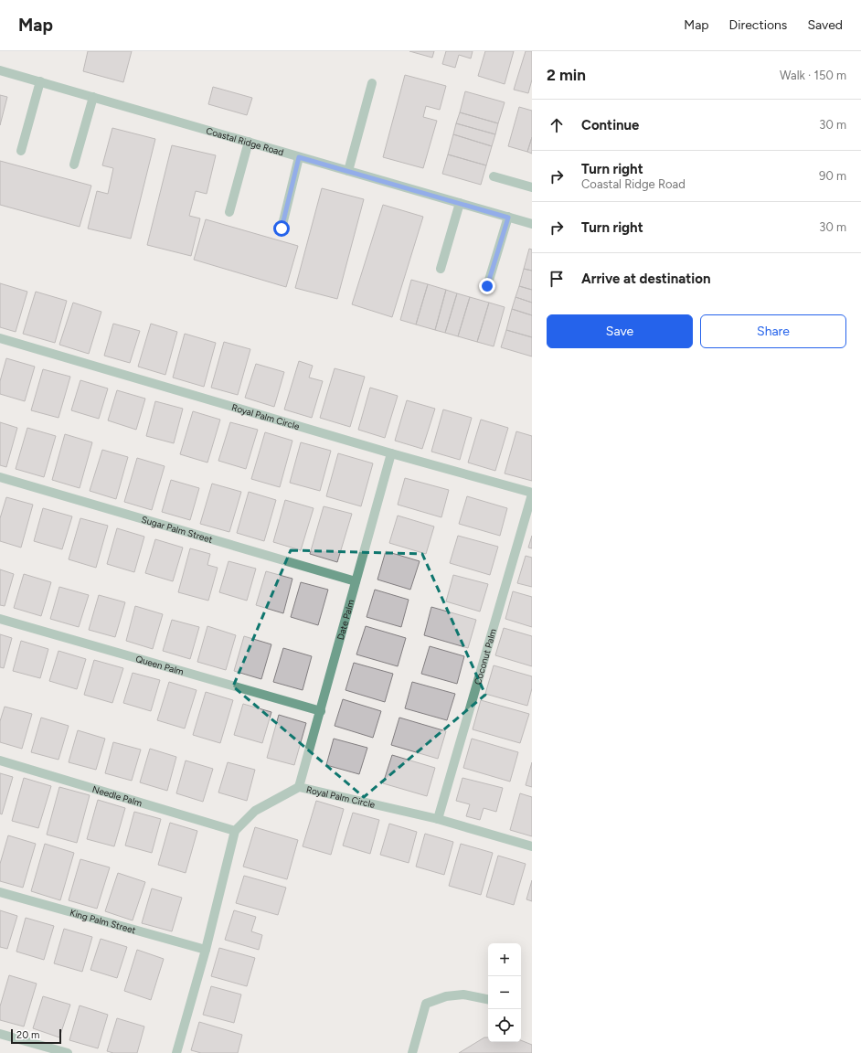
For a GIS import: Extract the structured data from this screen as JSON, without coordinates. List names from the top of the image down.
{
  "streets": {
    "street": [
      "Coastal Ridge Road",
      "Royal Palm Circle",
      "Sugar Palm Street",
      "Date Palm",
      "Coconut Palm",
      "Queen Palm",
      "Needle Palm",
      "King Palm Street"
    ]
  },
  "crossings": [
    ["Royal Palm Circle", "Date Palm"],
    ["Royal Palm Circle", "Coconut Palm"],
    ["Royal Palm Circle", "Needle Palm"],
    ["Sugar Palm Street", "Date Palm"],
    ["Date Palm", "Queen Palm"]
  ],
  "scale_bar": "20 m",
  "page": {
    "header": "Map",
    "nav": ["Map", "Directions", "Saved"],
    "heading": ["2 min", "Walk · 150 m"],
    "list": [
      ["Continue", "30 m"],
      ["Turn right", "Coastal Ridge Road", "90 m"],
      ["Turn right", "30 m"],
      "Arrive at destination"
    ],
    "buttons": ["Save", "Share"],
    "map_buttons": ["+", "−"],
    "scale": "20 m"
  }
}
